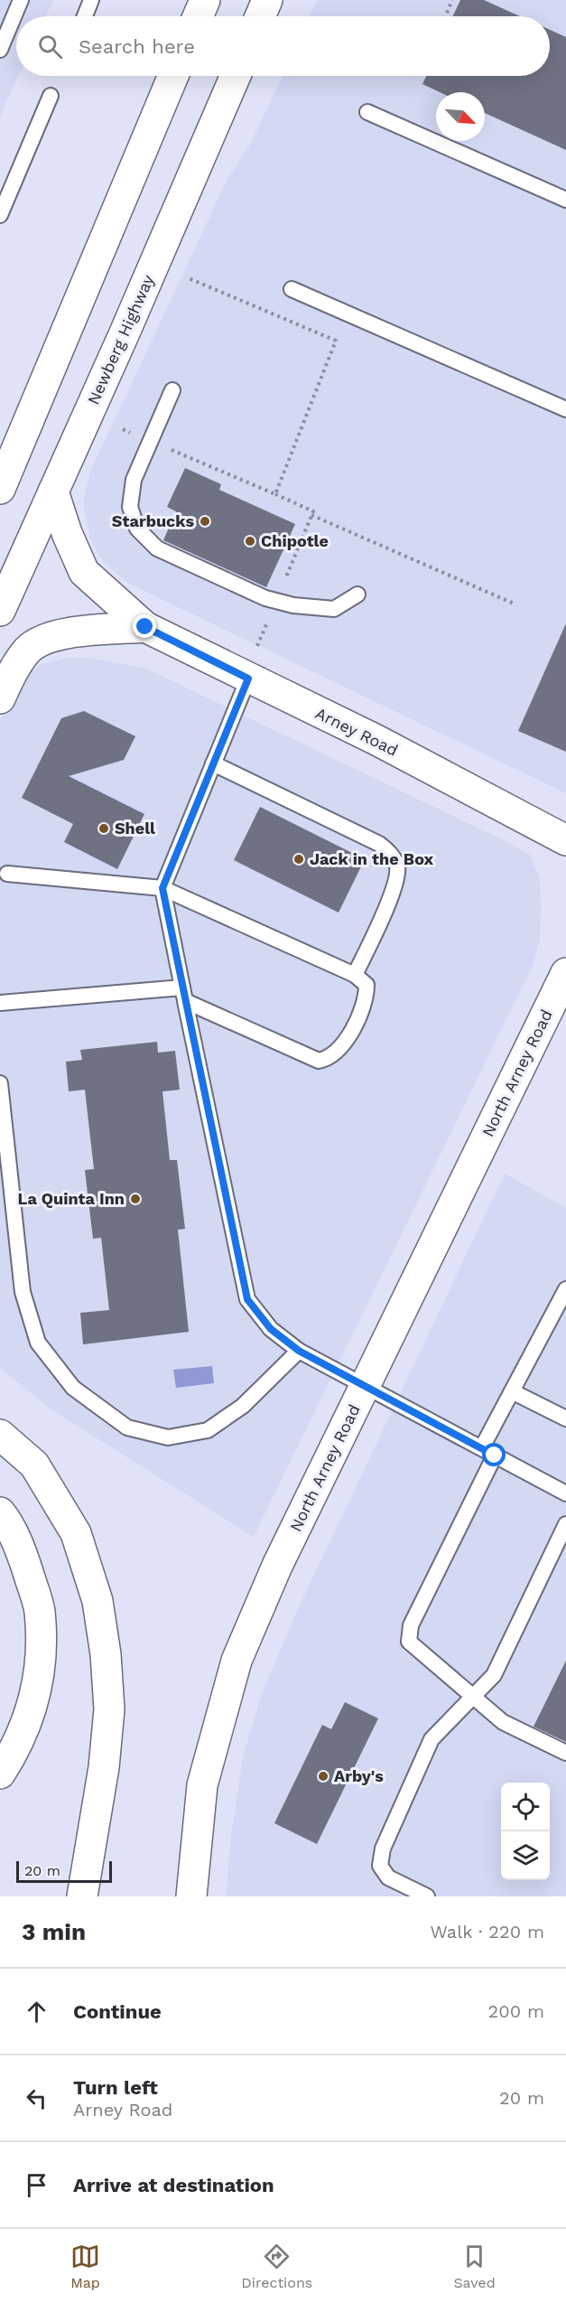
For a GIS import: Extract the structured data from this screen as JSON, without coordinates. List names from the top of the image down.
{
  "streets": {
    "main road": ["Newberg Highway", "Arney Road", "North Arney Road"]
  },
  "crossings": [
    ["Newberg Highway", "Arney Road"]
  ],
  "places": [
    "Starbucks",
    "Chipotle",
    "Shell",
    "Jack in the Box",
    "La Quinta Inn",
    "Arby's"
  ],
  "scale_bar": "20 m",
  "north": "bottom right",
  "page": {
    "search": "Search here",
    "scale": "20 m",
    "heading": ["3 min", "Walk · 220 m"],
    "list": [
      ["Continue", "200 m"],
      ["Turn left", "Arney Road", "20 m"],
      "Arrive at destination"
    ],
    "nav": ["Map", "Directions", "Saved"]
  }
}
